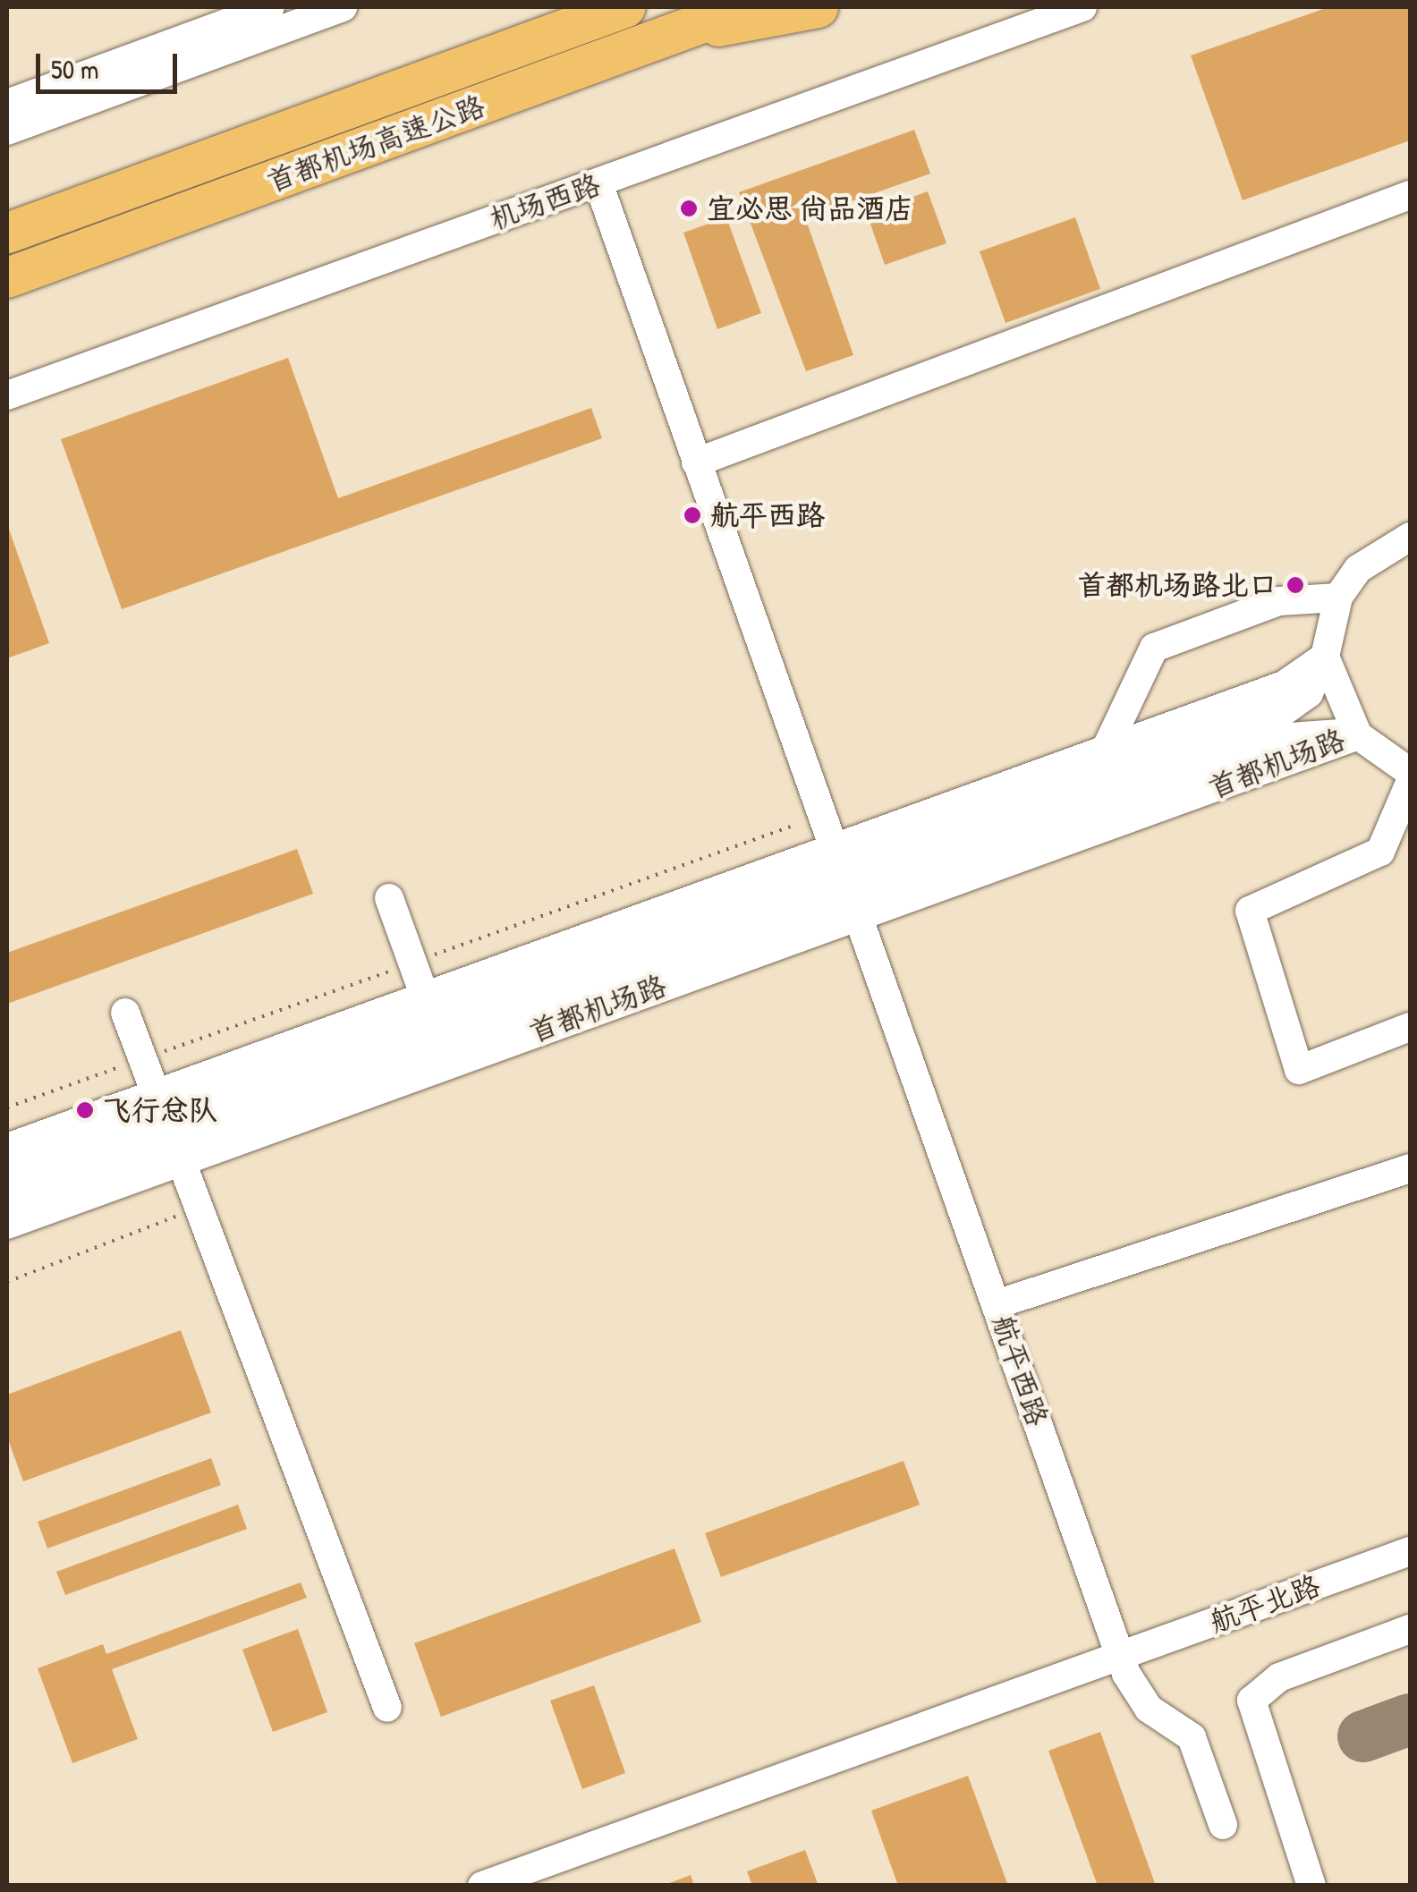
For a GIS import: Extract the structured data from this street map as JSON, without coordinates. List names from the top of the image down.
{
  "streets": {
    "highway": ["首都机场高速公路"],
    "street": [
      "机场西路",
      "首都机场路",
      "航平西路",
      "航平北路"
    ]
  },
  "crossings": [
    ["机场西路", "航平西路"],
    ["首都机场路", "航平西路"],
    ["航平西路", "航平北路"]
  ],
  "places": [
    "宜必思 尚品酒店",
    "航平西路",
    "首都机场路北口",
    "飞行总队"
  ],
  "scale_bar": "50 m"
}
